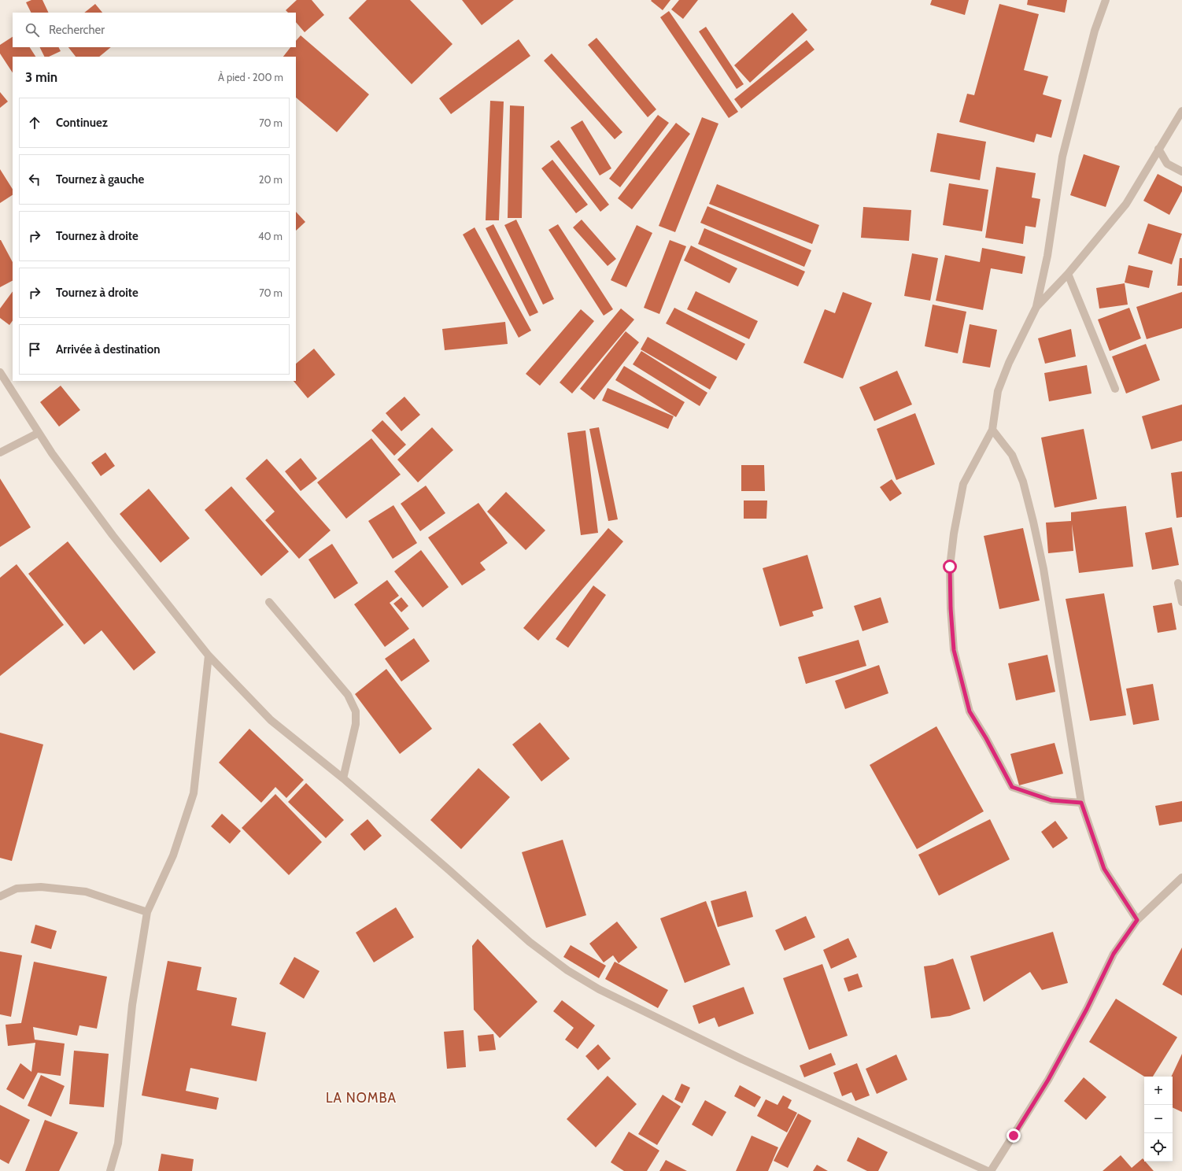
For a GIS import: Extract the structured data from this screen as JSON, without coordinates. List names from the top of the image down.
{
  "districts": ["LA NOMBA"],
  "page": {
    "search": "Rechercher",
    "heading": ["3 min", "À pied · 200 m"],
    "list": [
      ["Continuez", "70 m"],
      ["Tournez à gauche", "20 m"],
      ["Tournez à droite", "40 m"],
      ["Tournez à droite", "70 m"],
      "Arrivée à destination"
    ],
    "map_buttons": ["+", "−"]
  }
}
